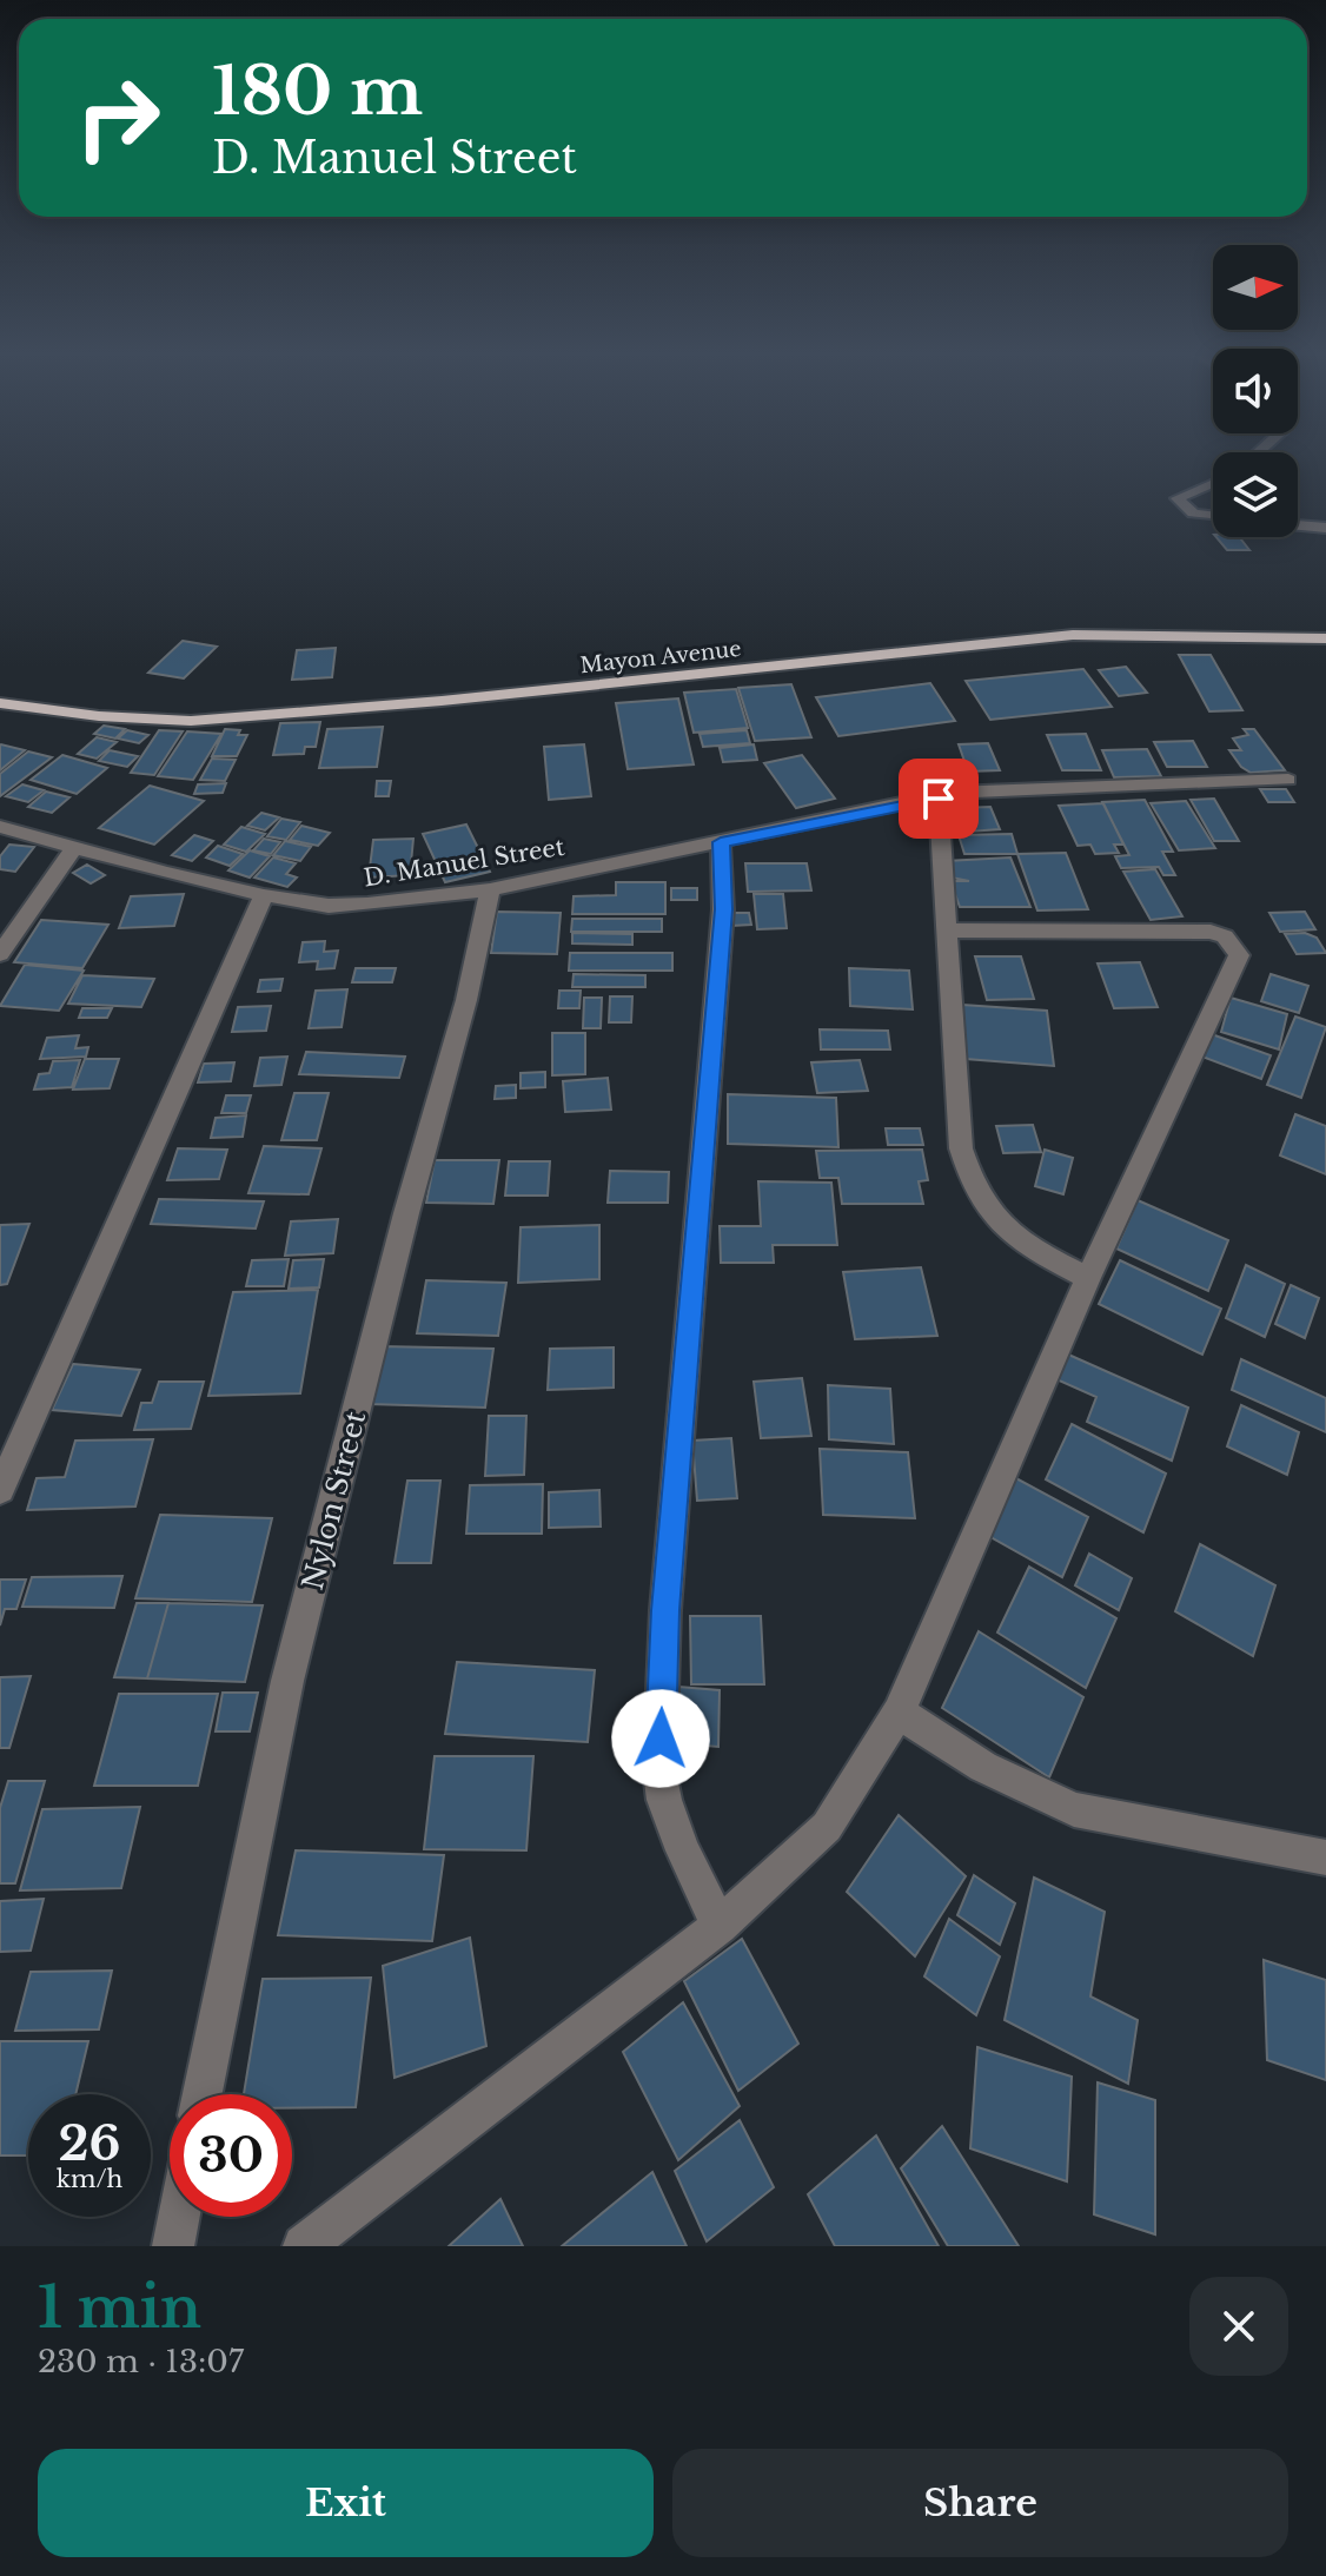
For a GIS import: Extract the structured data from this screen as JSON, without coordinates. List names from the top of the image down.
{
  "streets": {
    "main road": ["Mayon Avenue"],
    "street": ["D. Manuel Street", "Nylon Street"]
  },
  "crossings": [
    ["D. Manuel Street", "Nylon Street"]
  ],
  "north": "right",
  "page": {
    "turn": ["180 m", "D. Manuel Street"],
    "speed": "26 km/h",
    "limit": "30",
    "heading": ["1 min", "230 m · 13:07"],
    "buttons": ["Exit", "Share"]
  }
}
